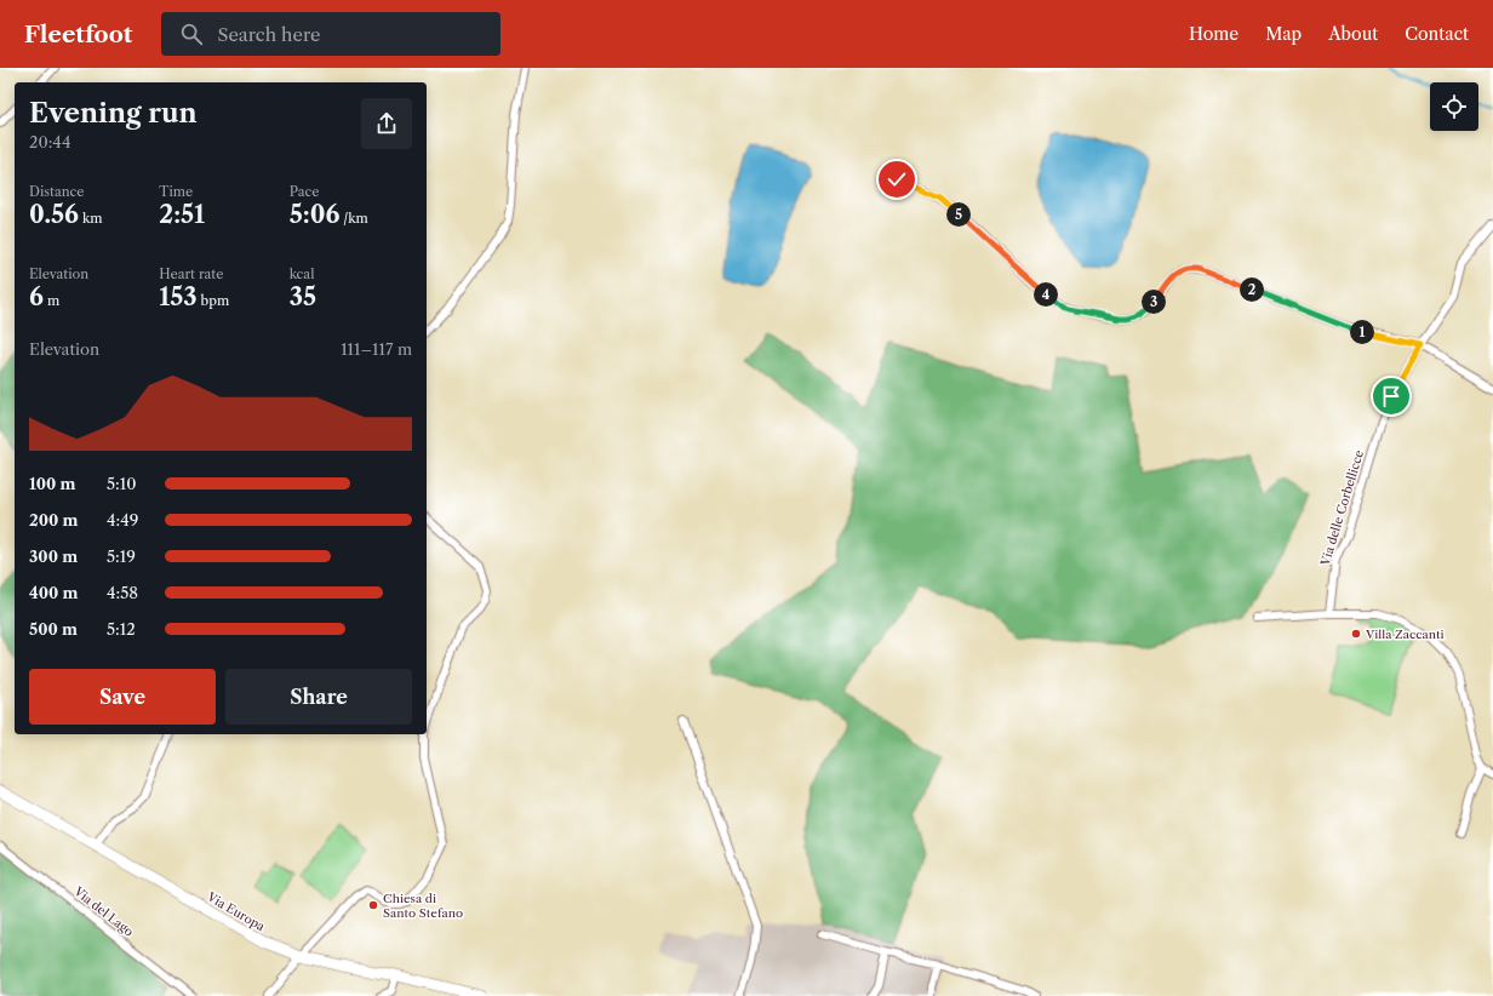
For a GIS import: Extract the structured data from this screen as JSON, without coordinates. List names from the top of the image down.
{
  "streets": {
    "main road": ["Via Europa"],
    "street": ["Via delle Corbellicce", "Via del Lago"]
  },
  "places": ["Villa Zaccanti", "Chiesa di Santo Stefano"],
  "page": {
    "header": "Fleetfoot",
    "search": "Search here",
    "nav": [
      "Home",
      "Map",
      "About",
      "Contact"
    ],
    "heading": ["Evening run", "20:44"],
    "stats": [
      ["Distance", "0.56 km"],
      ["Time", "2:51"],
      ["Pace", "5:06 /km"],
      ["Elevation", "6 m"],
      ["Heart rate", "153 bpm"],
      ["kcal", "35"]
    ],
    "pins": [
      "5",
      "2",
      "4",
      "3",
      "1"
    ],
    "chart": ["Elevation", "111–117 m"],
    "list": [
      {
        "name": "100 m",
        "note": "5:10"
      },
      {
        "name": "200 m",
        "note": "4:49"
      },
      {
        "name": "300 m",
        "note": "5:19"
      },
      {
        "name": "400 m",
        "note": "4:58"
      },
      {
        "name": "500 m",
        "note": "5:12"
      }
    ],
    "buttons": ["Save", "Share"]
  }
}
